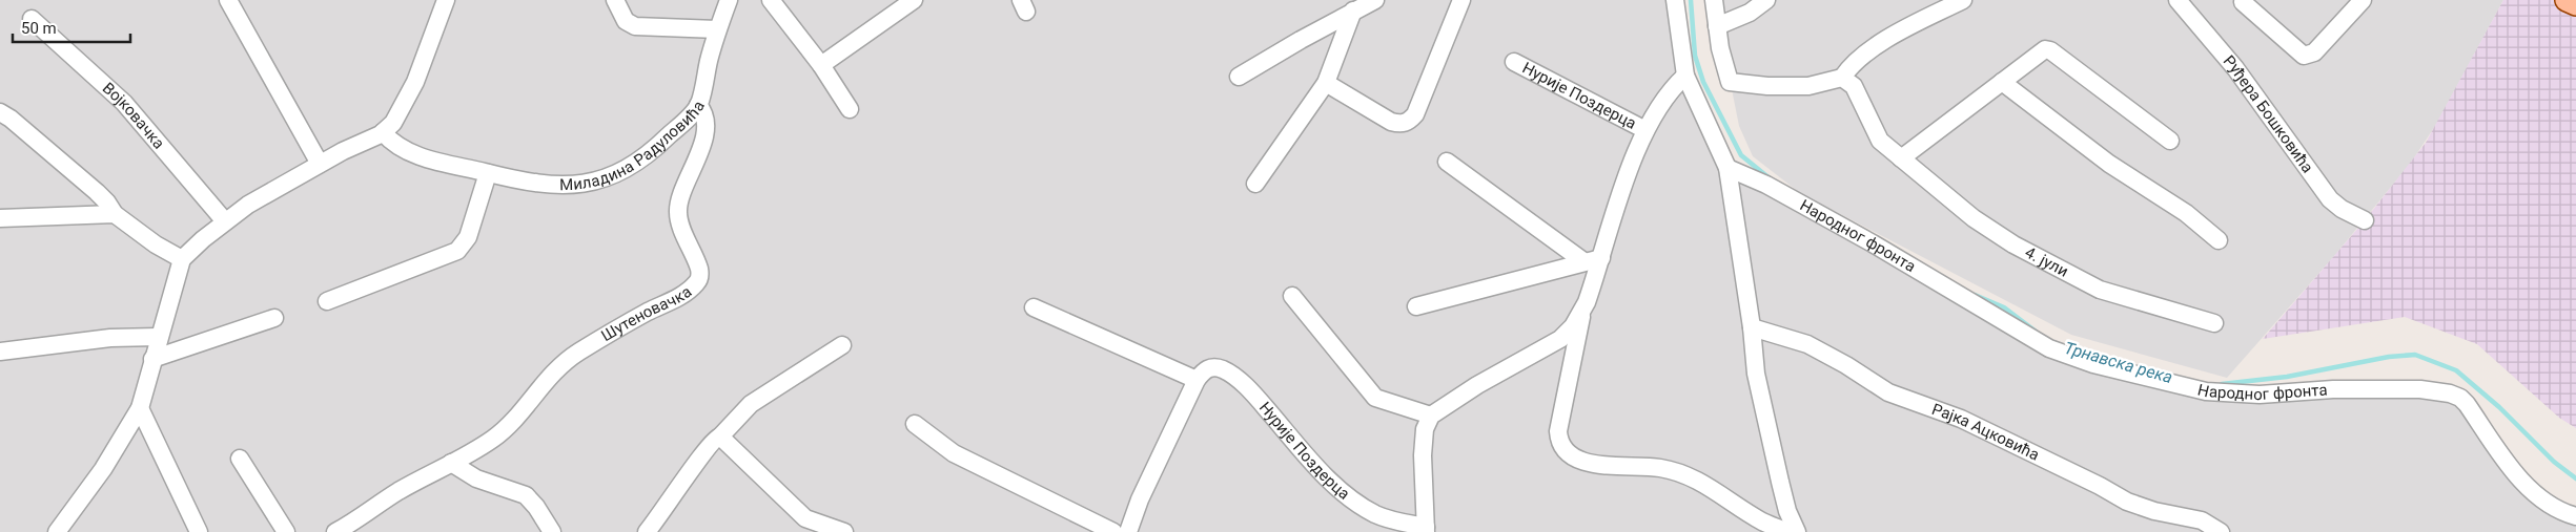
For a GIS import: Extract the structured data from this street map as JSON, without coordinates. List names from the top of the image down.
{
  "streets": {
    "street": [
      "Нурије Поздерца",
      "Руђера Бошковића",
      "Војковачка",
      "Миладина Радуловића",
      "Народног фронта",
      "4. јули",
      "Шутеновачка",
      "Рајка Ацковића"
    ]
  },
  "crossings": [
    ["Миладина Радуловића", "Шутеновачка"]
  ],
  "water": ["Трнавска река"],
  "scale_bar": "50 m"
}
